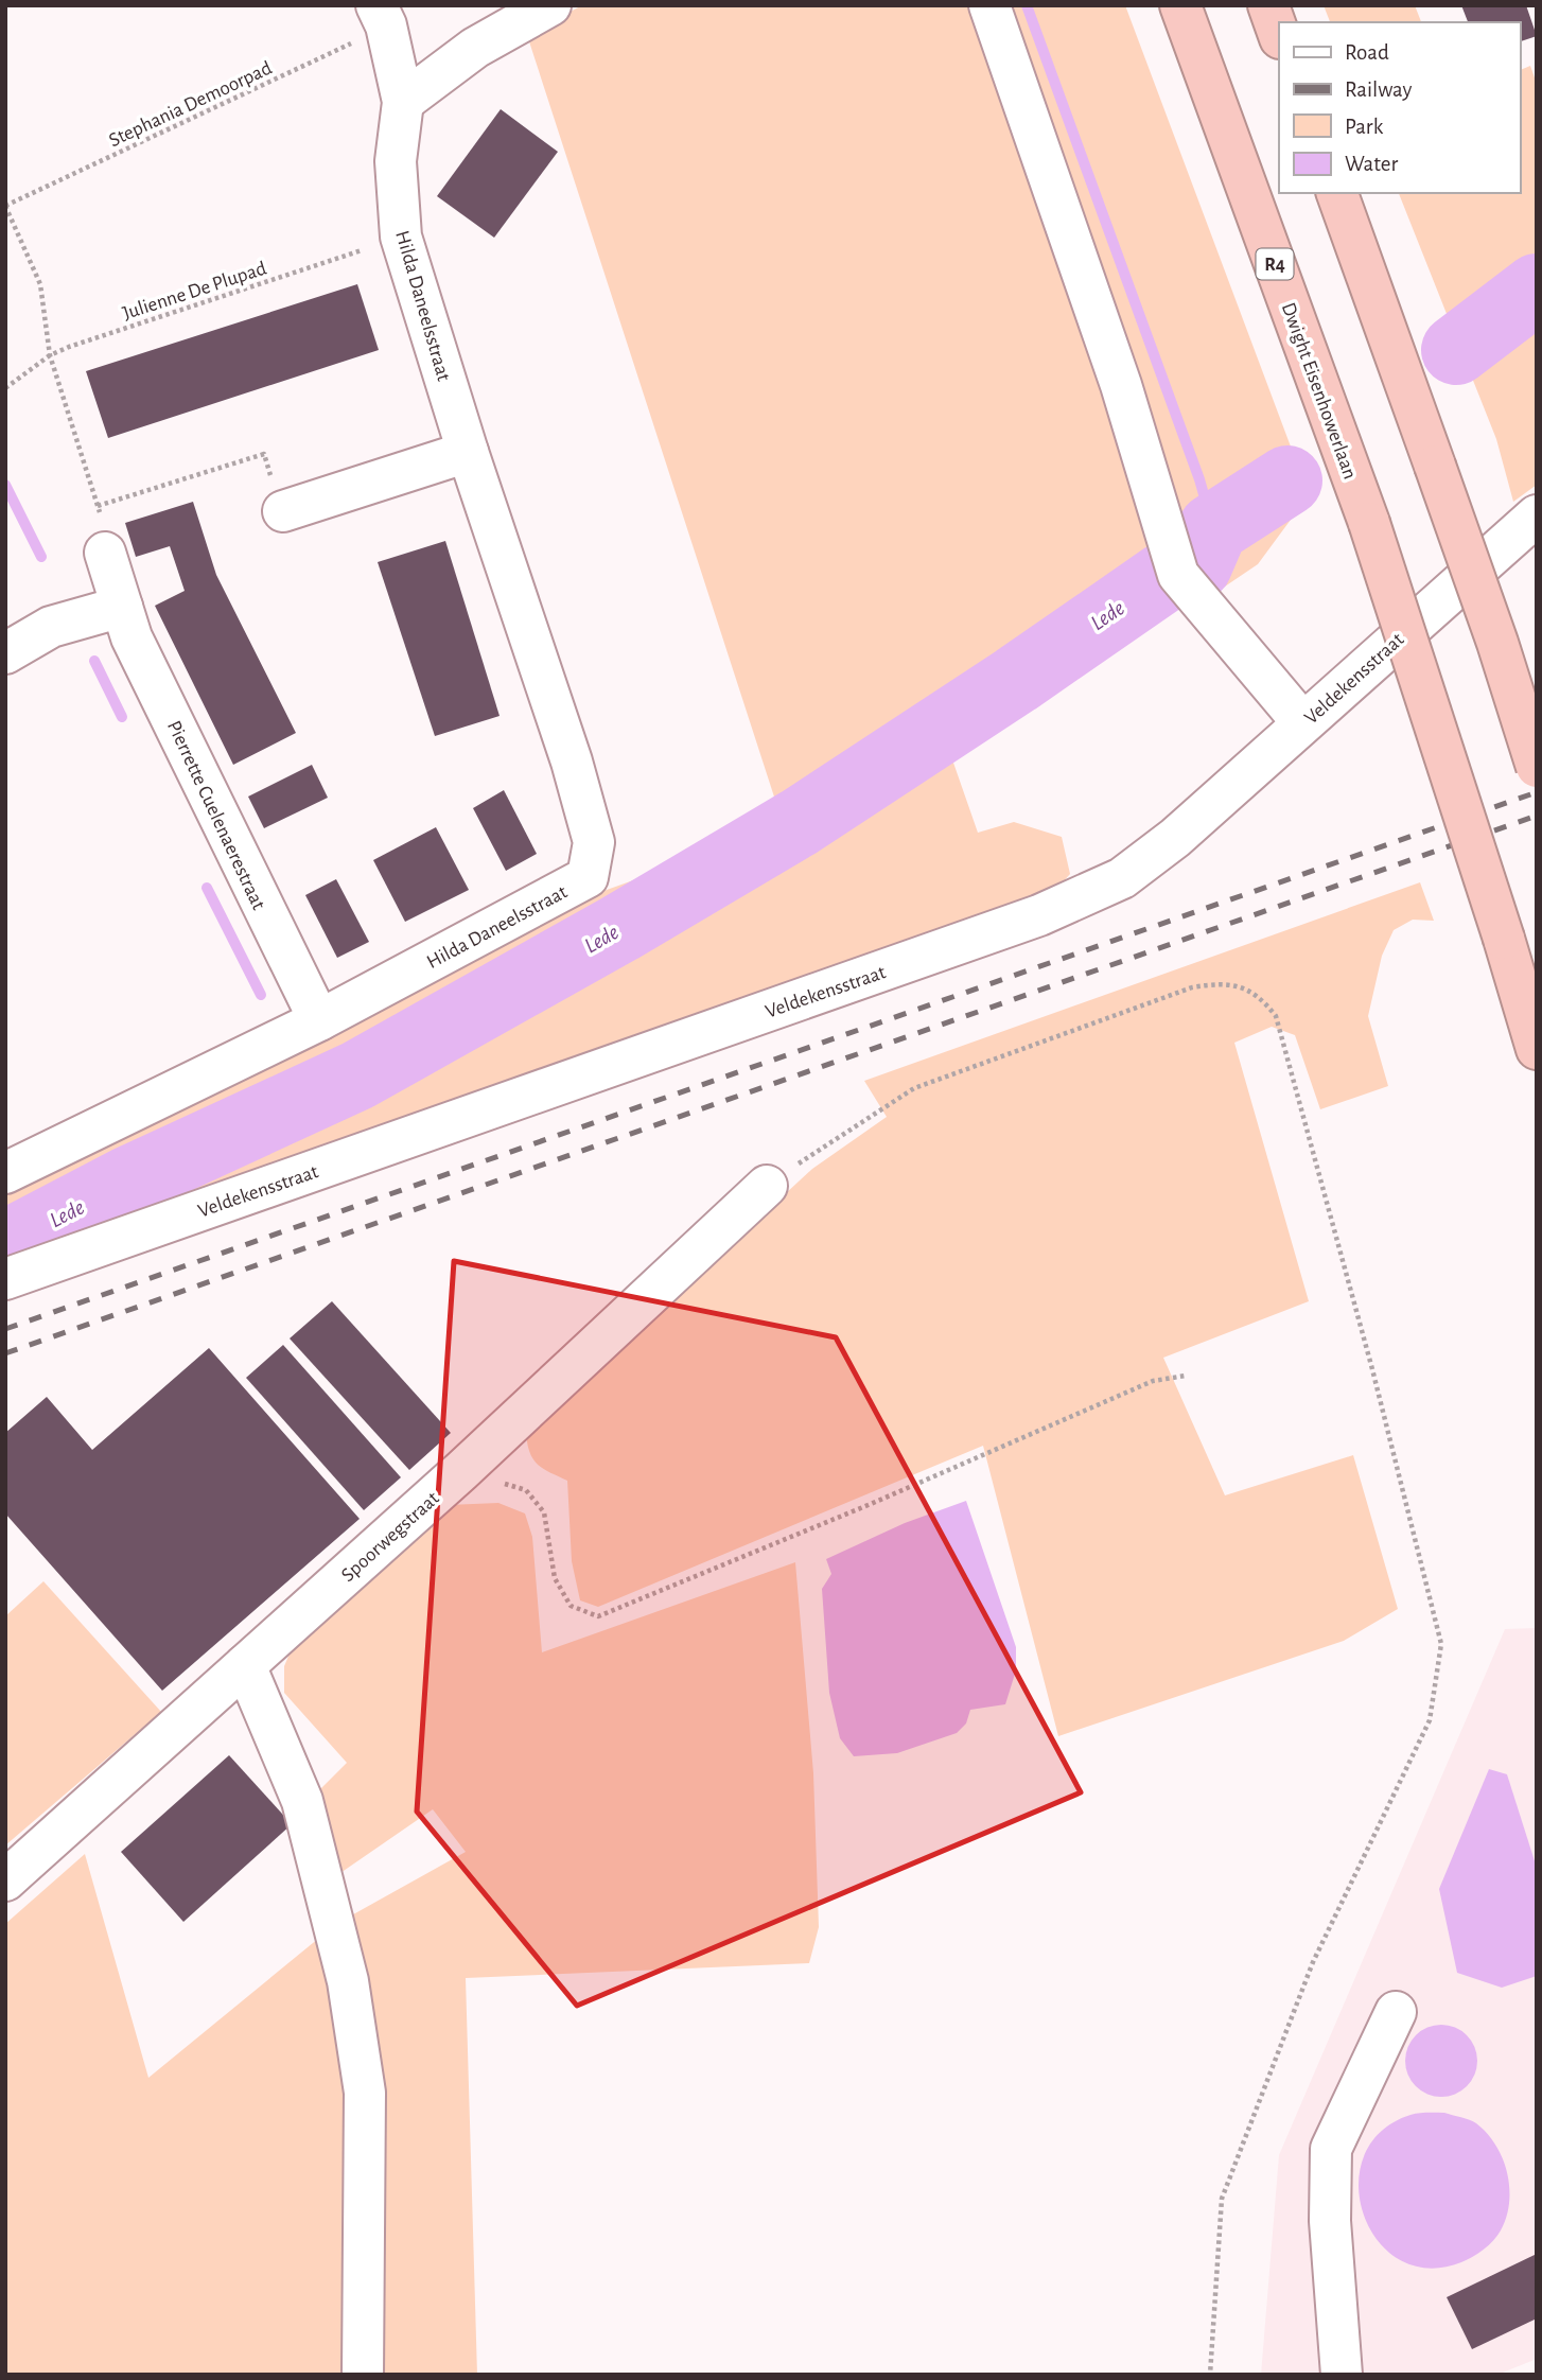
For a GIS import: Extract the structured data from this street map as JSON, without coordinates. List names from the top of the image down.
{
  "streets": {
    "highway": ["R4", "Dwight Eisenhowerlaan"],
    "street": [
      "Hilda Daneelsstraat",
      "Veldekensstraat",
      "Pierrette Cuelenaerestraat",
      "Spoorwegstraat"
    ],
    "path": ["Stephania Demoorpad", "Julienne De Plupad"]
  },
  "crossings": [
    ["Stephania Demoorpad", "Hilda Daneelsstraat"],
    ["Julienne De Plupad", "Hilda Daneelsstraat"],
    ["Hilda Daneelsstraat", "Pierrette Cuelenaerestraat"]
  ],
  "water": ["Lede"],
  "legend": [
    "Road",
    "Railway",
    "Park",
    "Water"
  ]
}
